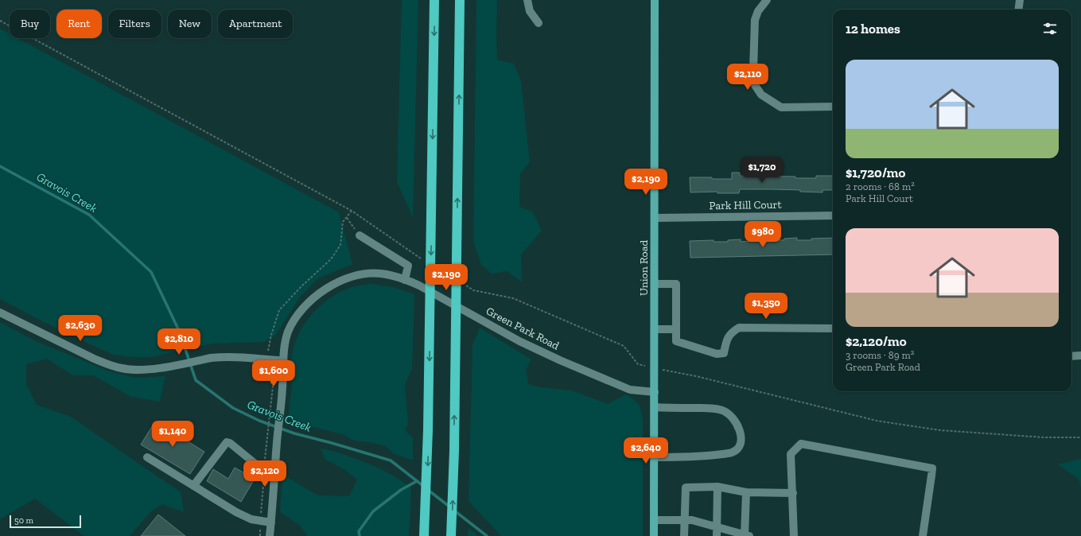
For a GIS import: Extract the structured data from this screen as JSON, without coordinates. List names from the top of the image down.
{
  "streets": {
    "main road": ["Union Road"],
    "street": ["Park Hill Court", "Green Park Road"]
  },
  "crossings": [
    ["Park Hill Court", "Union Road"],
    ["Union Road", "Green Park Road"]
  ],
  "water": ["Gravois Creek"],
  "scale_bar": "50 m",
  "page": {
    "chip": [
      "Buy",
      "Rent",
      "Filters",
      "New",
      "Apartment"
    ],
    "heading": "12 homes",
    "list": [
      {
        "name": "$1,720/mo",
        "note": "2 rooms · 68 m² · Park Hill Court"
      },
      {
        "name": "$2,120/mo",
        "note": "3 rooms · 89 m² · Green Park Road"
      }
    ],
    "price": [
      "$2,110",
      "$1,720",
      "$2,190",
      "$980",
      "$2,190",
      "$1,350",
      "$2,630",
      "$2,810",
      "$1,600",
      "$1,140",
      "$2,640",
      "$2,120"
    ],
    "scale": "50 m"
  }
}
